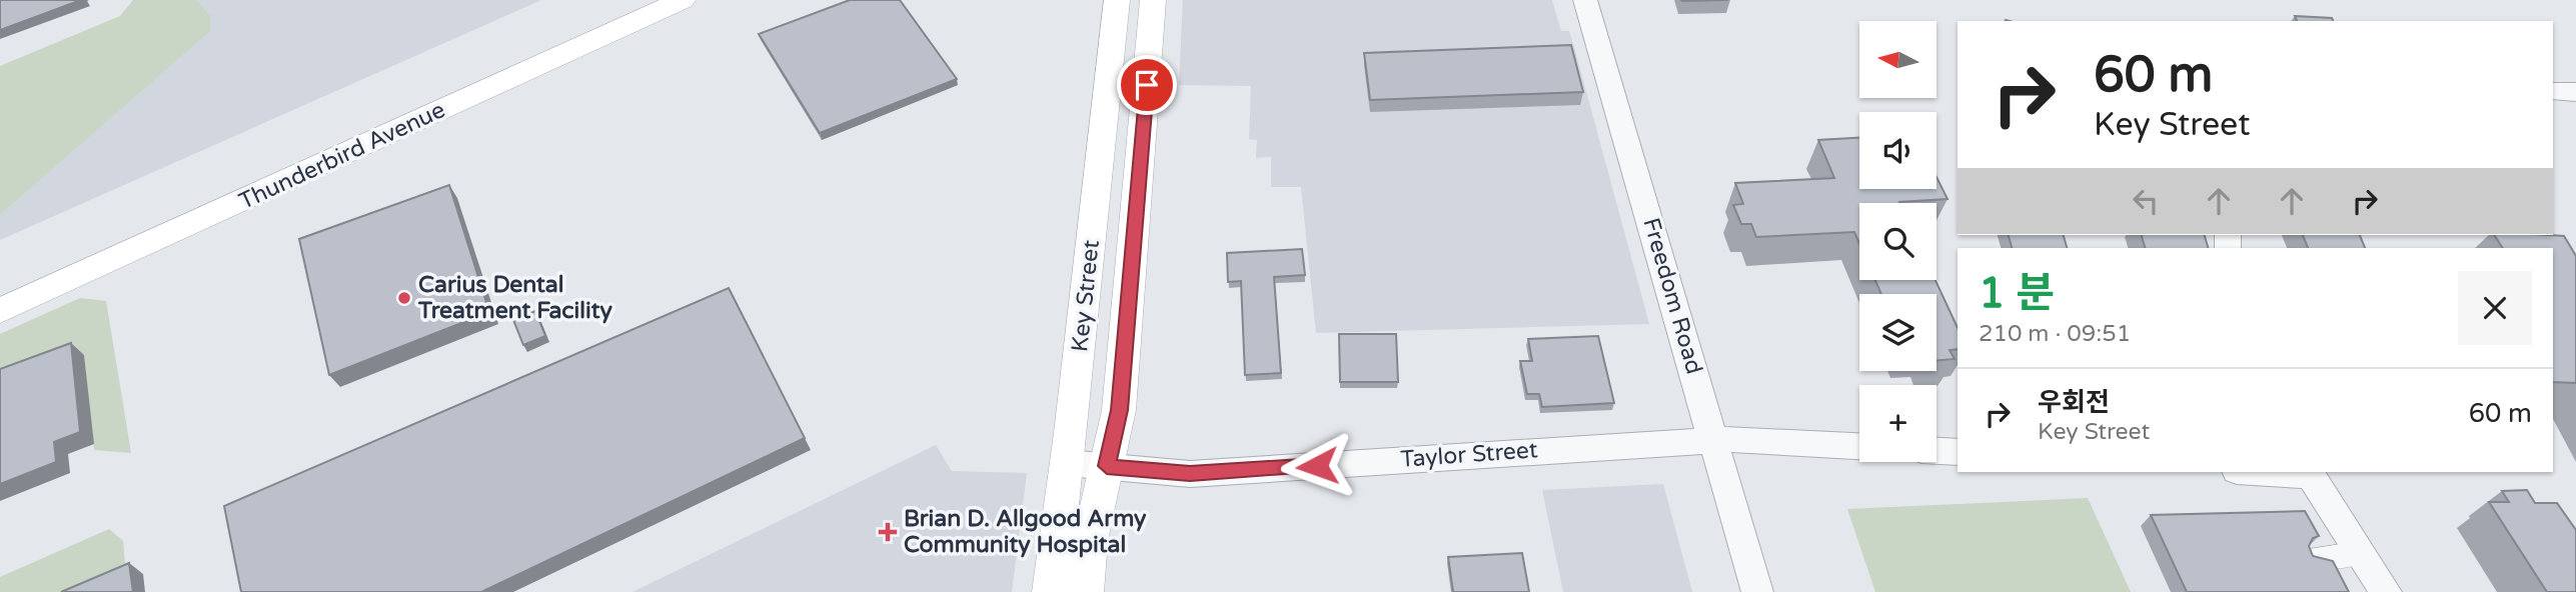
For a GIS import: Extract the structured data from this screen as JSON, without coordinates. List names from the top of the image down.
{
  "streets": {
    "main road": ["Thunderbird Avenue", "Key Street"],
    "street": ["Freedom Road", "Taylor Street"]
  },
  "crossings": [
    ["Key Street", "Taylor Street"],
    ["Freedom Road", "Taylor Street"]
  ],
  "places": {
    "other": ["Carius Dental Treatment Facility"],
    "health": ["Brian D. Allgood Army Community Hospital"]
  },
  "north": "left",
  "page": {
    "map_buttons": "+",
    "turn": ["60 m", "Key Street"],
    "heading": ["1 분", "210 m · 09:51"],
    "list": [
      {
        "name": "우회전",
        "note": "Key Street",
        "value": "60 m"
      }
    ]
  }
}
